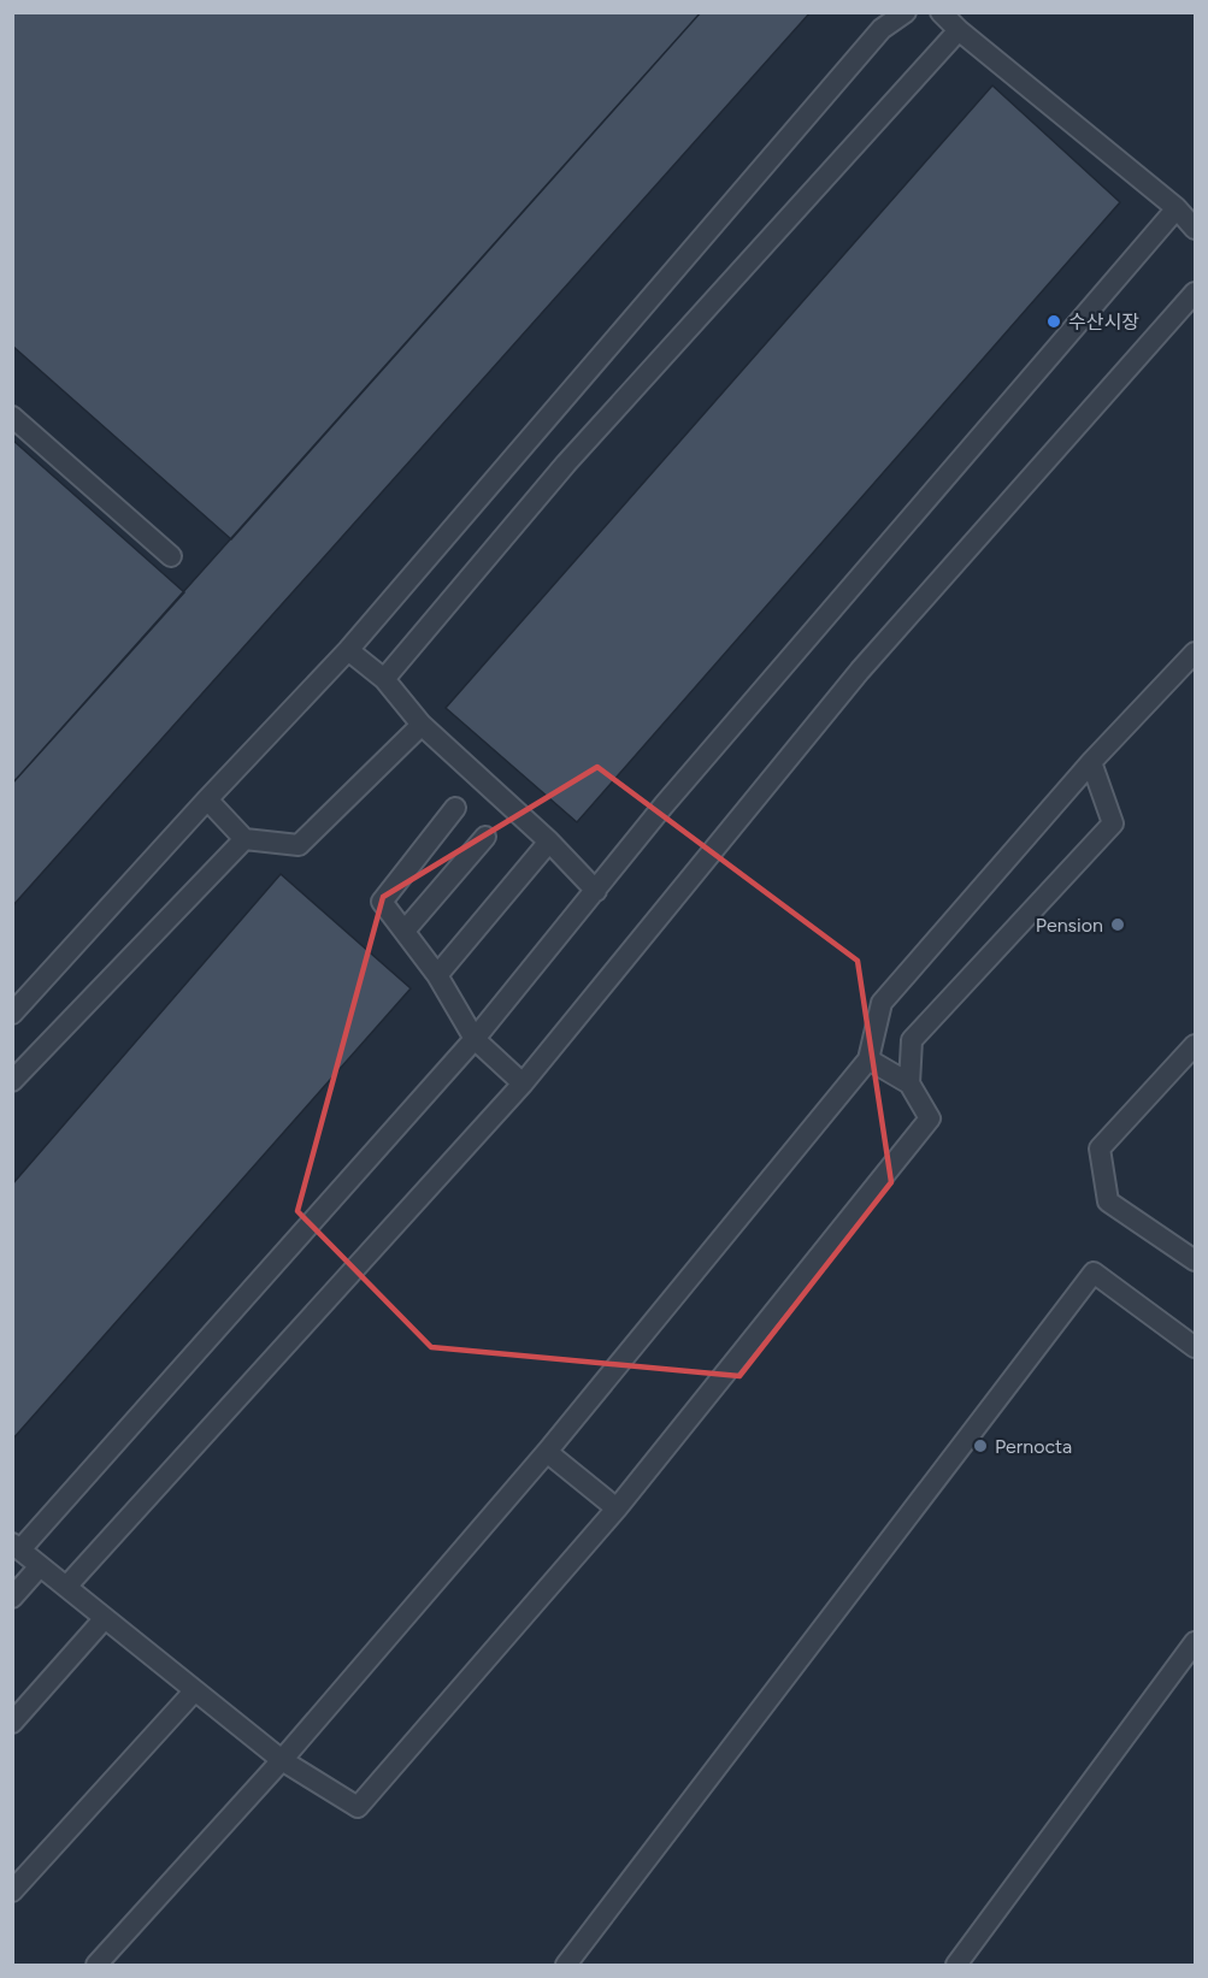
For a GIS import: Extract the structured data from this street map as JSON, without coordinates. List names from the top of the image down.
{
  "places": ["수산시장", "Pension", "Pernocta"]
}
